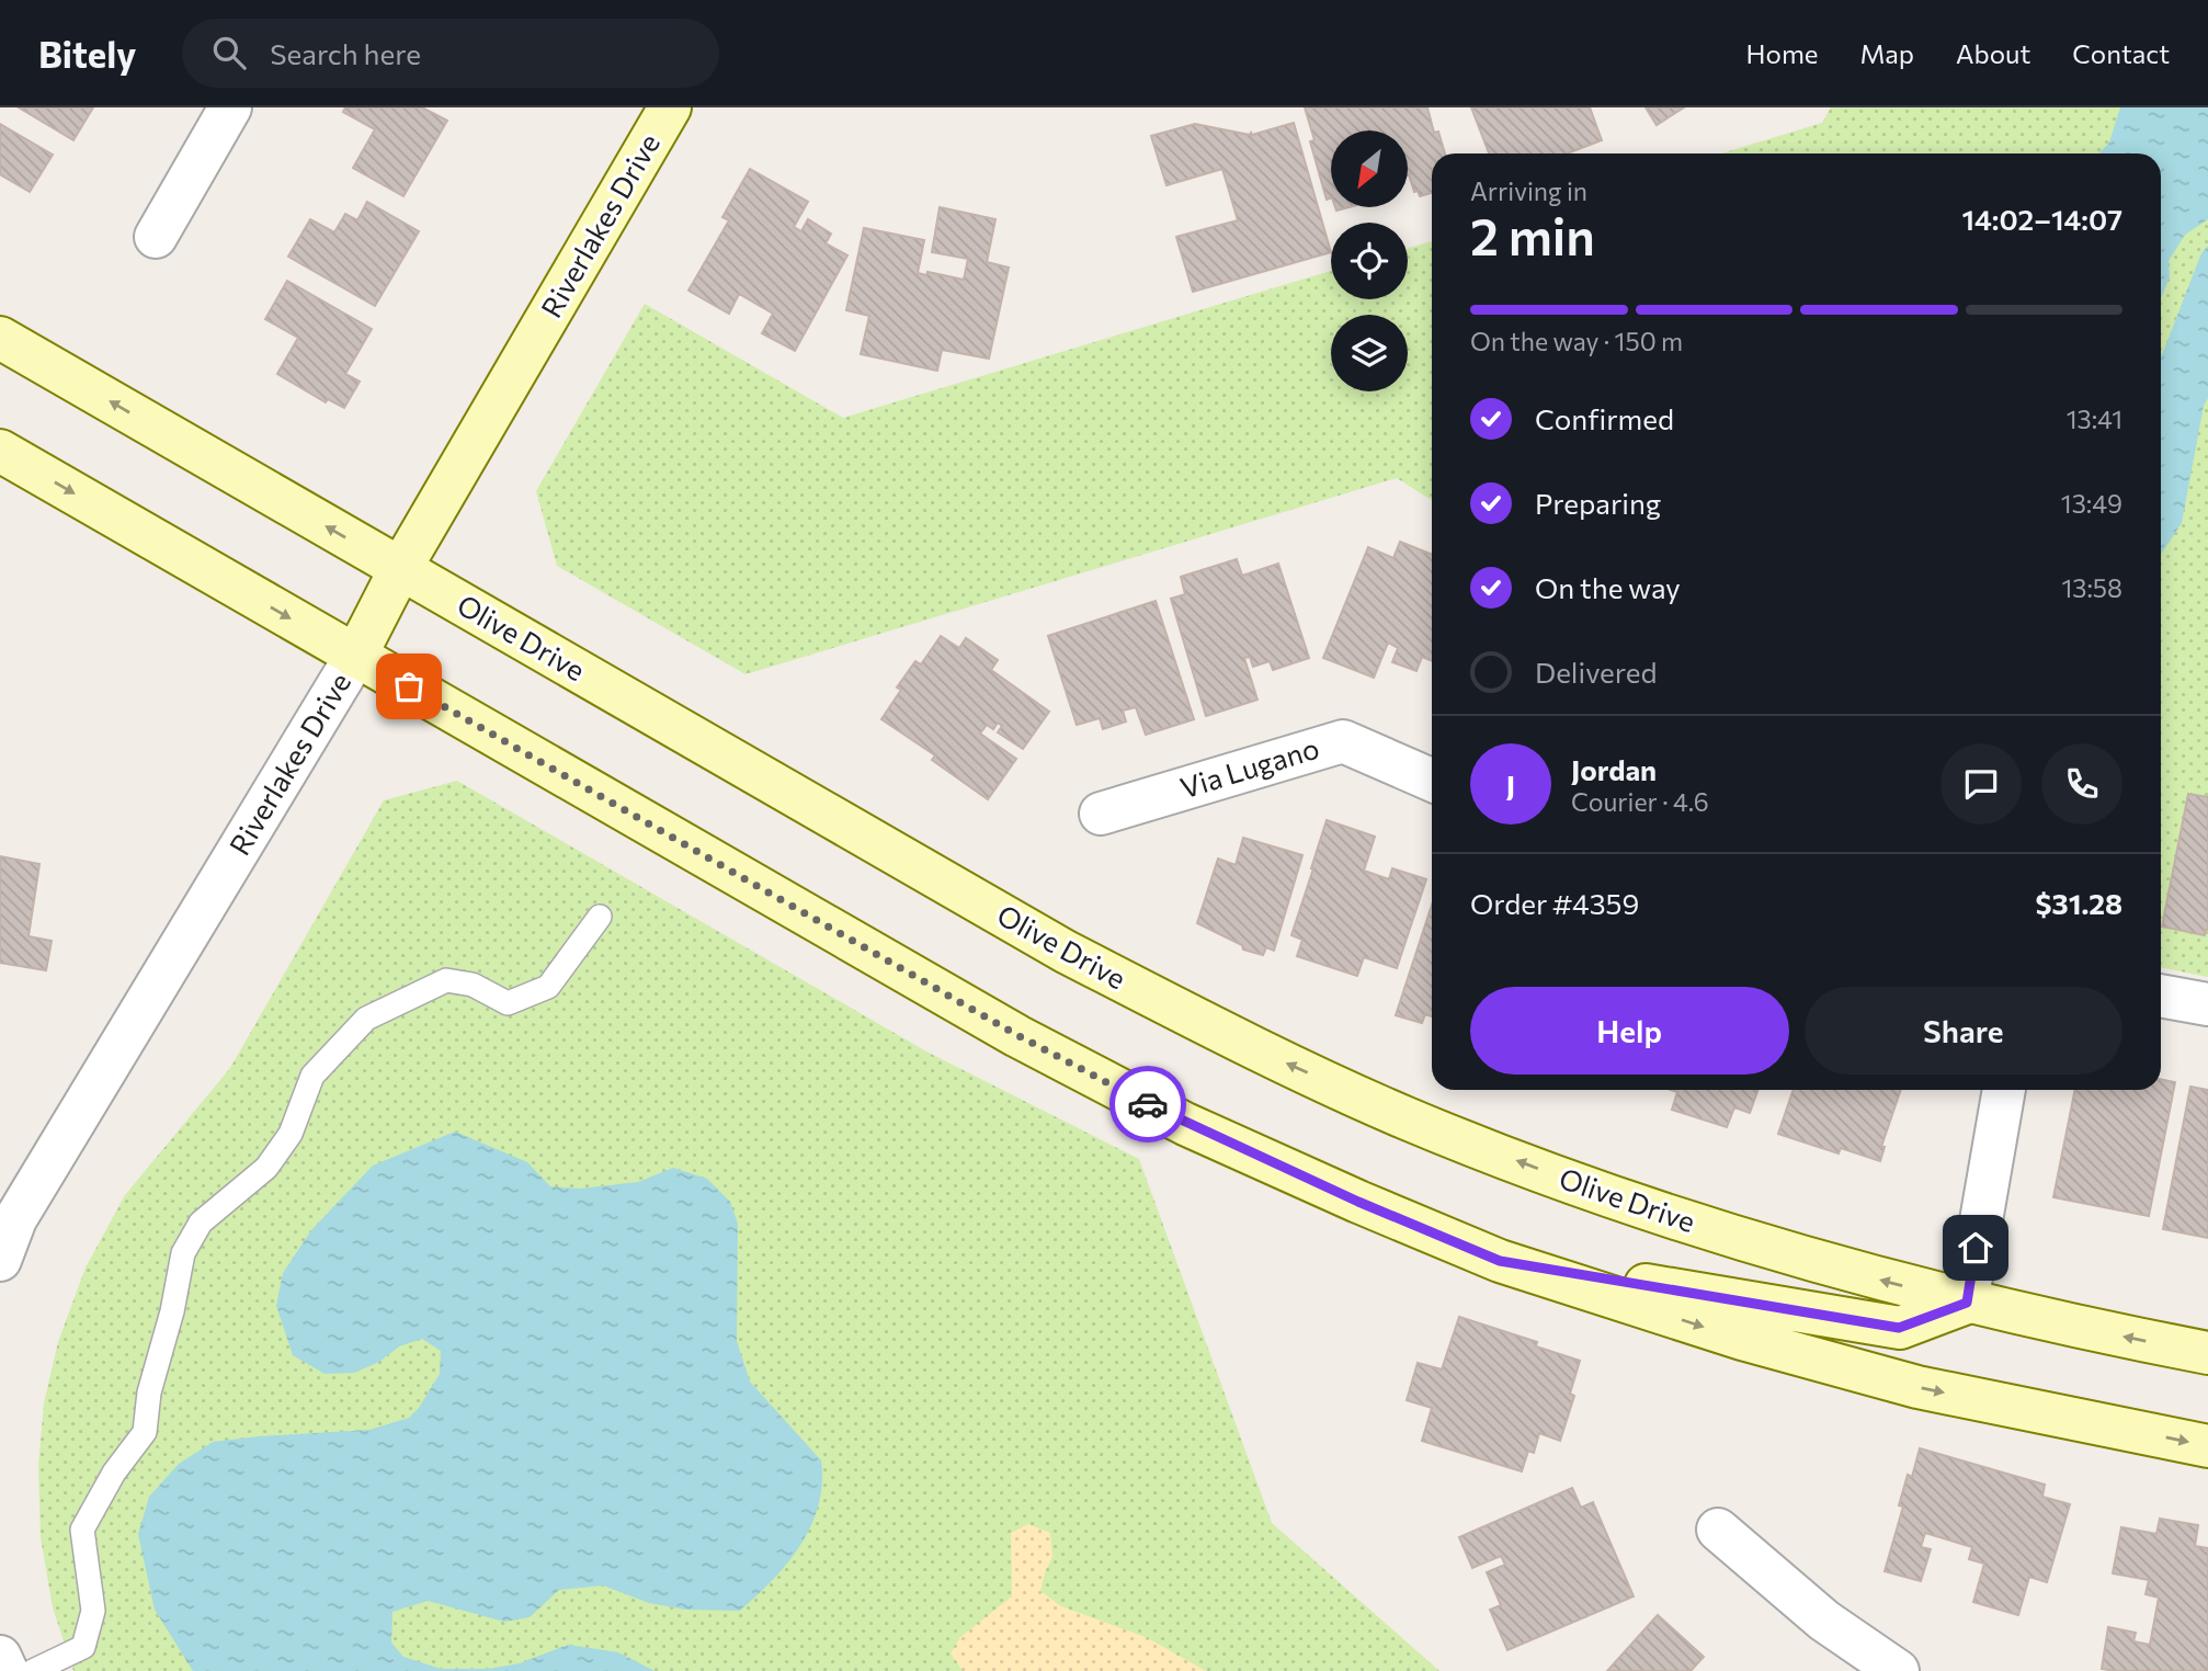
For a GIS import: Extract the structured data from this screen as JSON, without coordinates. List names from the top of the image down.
{
  "streets": {
    "main road": ["Riverlakes Drive", "Olive Drive"],
    "street": ["Via Lugano"]
  },
  "crossings": [
    ["Riverlakes Drive", "Olive Drive"]
  ],
  "north": "bottom left",
  "page": {
    "header": "Bitely",
    "search": "Search here",
    "nav": [
      "Home",
      "Map",
      "About",
      "Contact"
    ],
    "heading": ["2 min", "Arriving in", "14:02–14:07"],
    "panel": [
      "Jordan",
      "Courier · 4.6",
      "Order #4359",
      "$31.28"
    ],
    "bar": "On the way · 150 m",
    "list": [
      ["Confirmed", "13:41"],
      ["Preparing", "13:49"],
      ["On the way", "13:58"],
      "Delivered"
    ],
    "round": "J",
    "buttons": ["Help", "Share"]
  }
}
